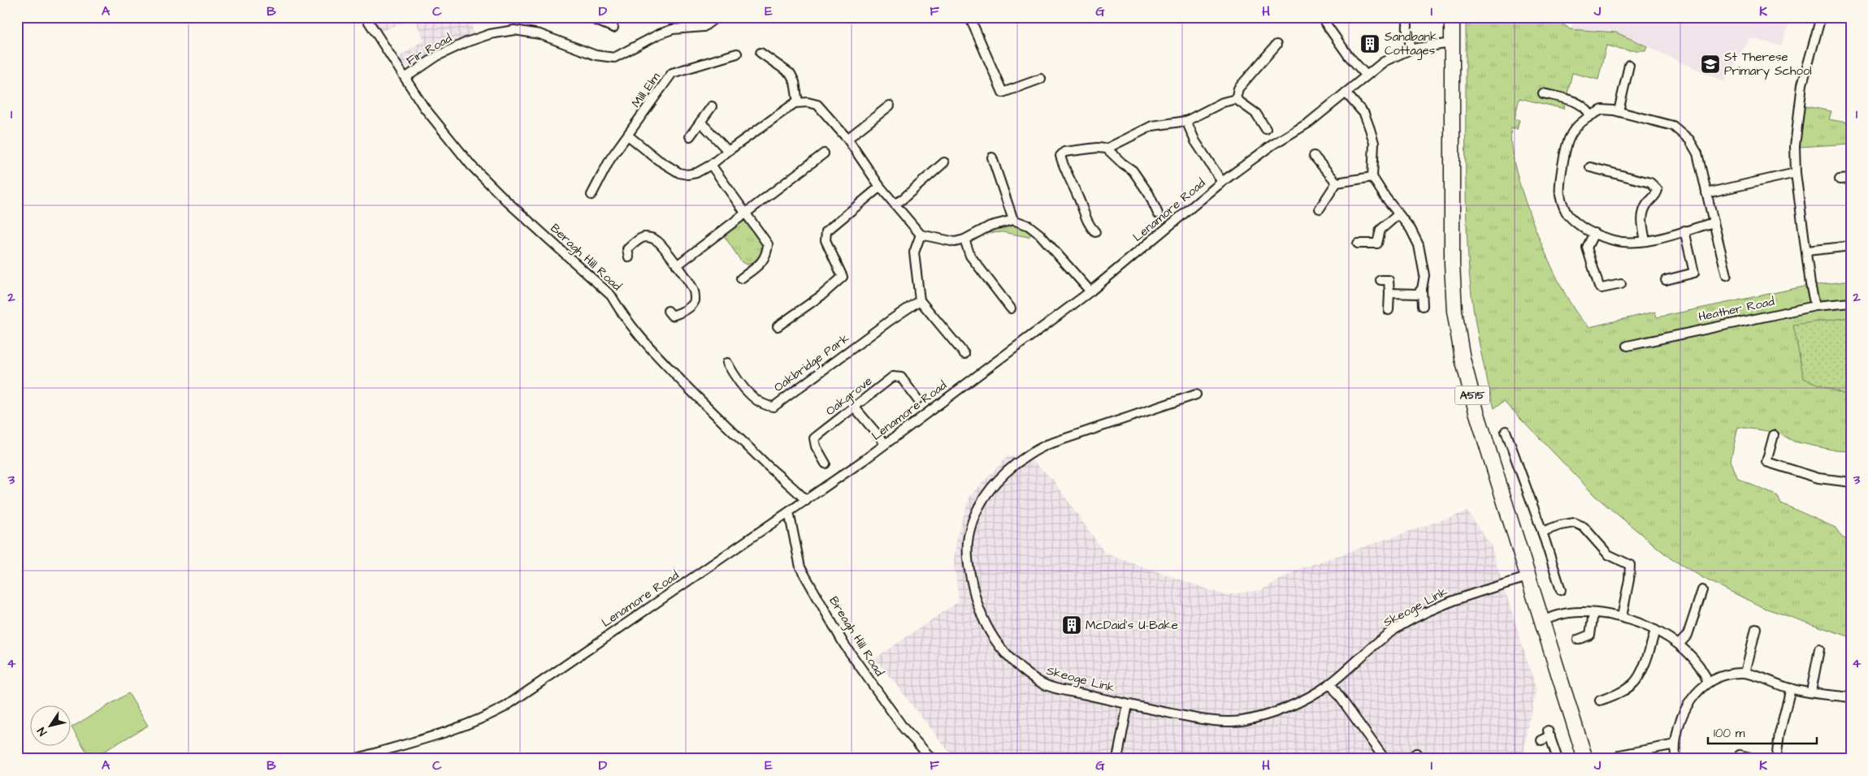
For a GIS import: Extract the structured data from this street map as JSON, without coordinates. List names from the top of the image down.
{
  "streets": {
    "highway": ["A515"],
    "street": [
      "Fir Road",
      "Mill Elm",
      "Lenamore Road",
      "Beragh Hill Road",
      "Heather Road",
      "Oakbridge Park",
      "Oakgrove",
      "Skeoge Link",
      "Breagh Hill Road"
    ]
  },
  "crossings": [
    ["Fir Road", "Beragh Hill Road"],
    ["Lenamore Road", "Beragh Hill Road"],
    ["Lenamore Road", "A515"],
    ["Lenamore Road", "Breagh Hill Road"],
    ["A515", "Skeoge Link"]
  ],
  "places": {
    "building": ["Sandbank Cottages", "McDaid's U-Bake"],
    "school or university": ["St Therese Primary School"]
  },
  "scale_bar": "100 m",
  "north": "bottom left",
  "grid": {
    "columns": [
      "A",
      "B",
      "C",
      "D",
      "E",
      "F",
      "G",
      "H",
      "I",
      "J",
      "K"
    ],
    "rows": [
      "1",
      "2",
      "3",
      "4"
    ]
  }
}
